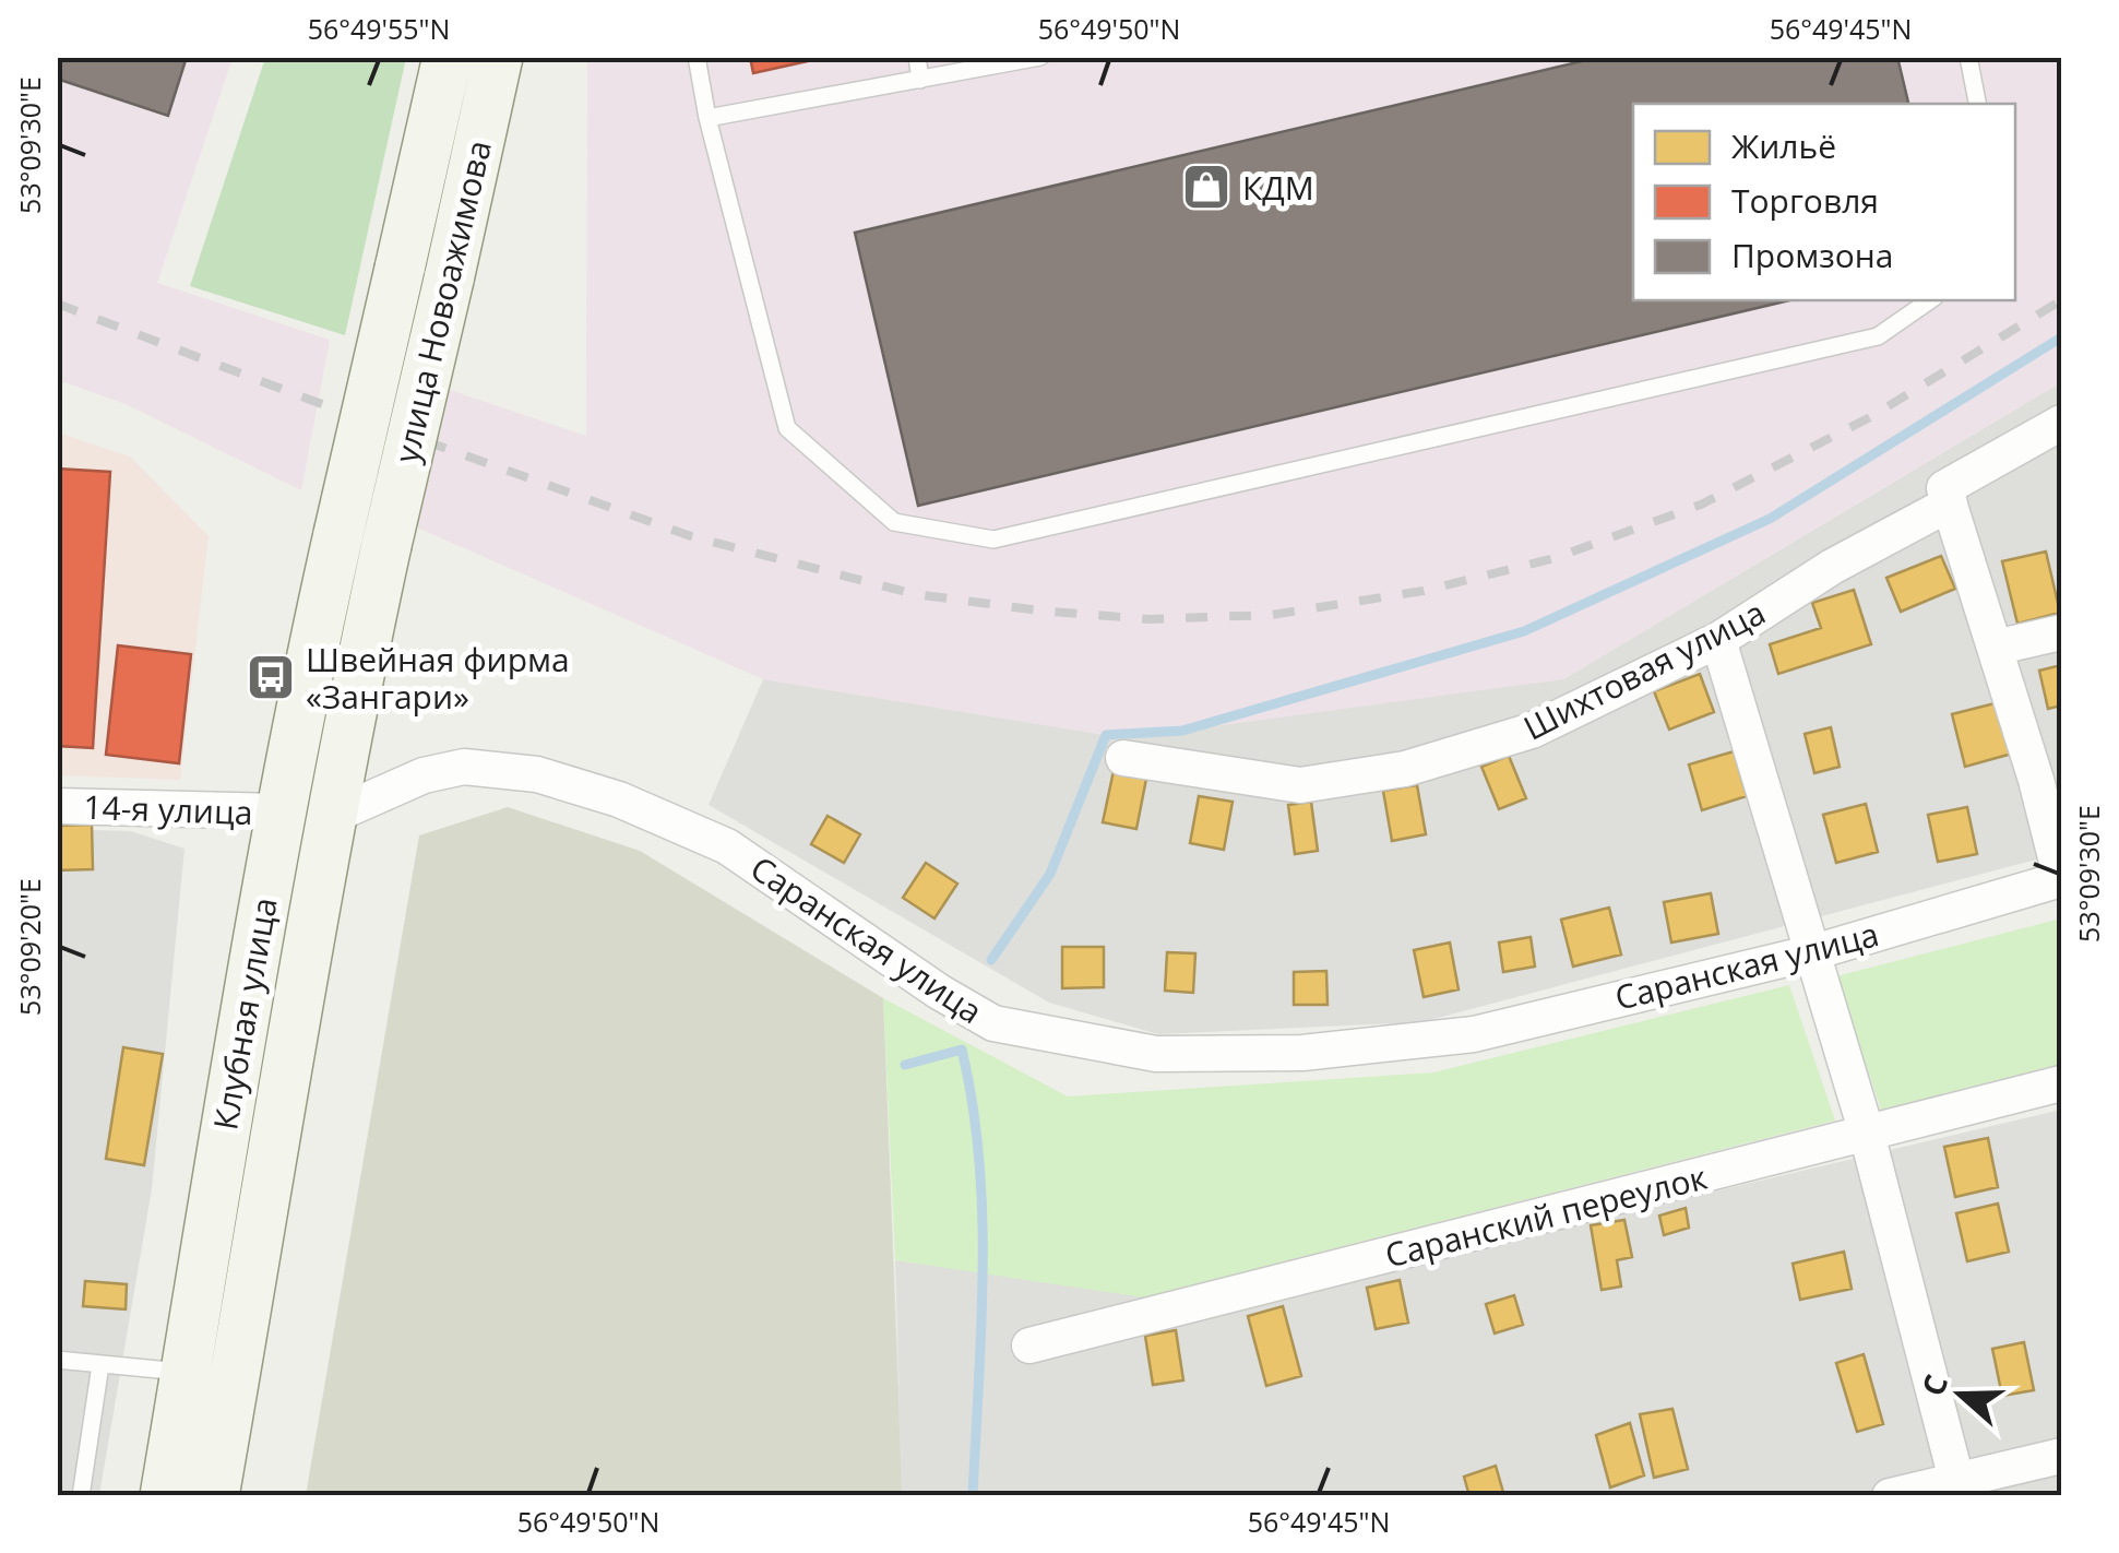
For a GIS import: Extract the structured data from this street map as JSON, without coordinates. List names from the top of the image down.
{
  "streets": {
    "main road": ["улица Новоажимова", "Клубная улица"],
    "street": [
      "Шихтовая улица",
      "14-я улица",
      "Саранская улица",
      "Саранский переулок"
    ]
  },
  "crossings": [
    ["улица Новоажимова", "Клубная улица"],
    ["14-я улица", "Клубная улица"],
    ["Саранская улица", "Клубная улица"]
  ],
  "places": {
    "shop": ["КДМ"],
    "bus stop": ["Швейная фирма «Зангари»"]
  },
  "legend": ["Жильё", "Торговля", "Промзона"],
  "north": "left",
  "coordinates": [
    "56°49'55\"N",
    "56°49'50\"N",
    "56°49'45\"N",
    "53°09'30\"E",
    "53°09'20\"E"
  ]
}
